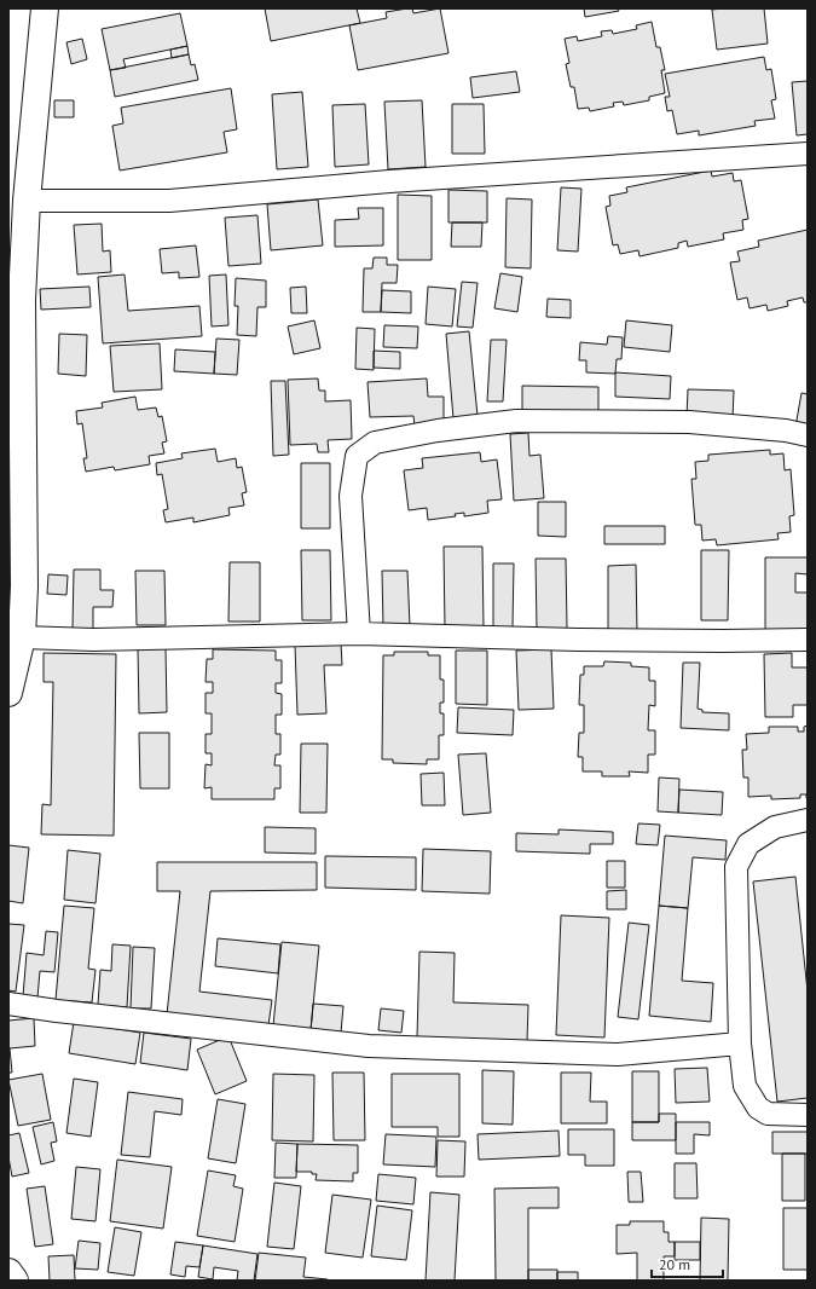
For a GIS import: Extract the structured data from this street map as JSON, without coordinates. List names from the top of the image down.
{
  "scale_bar": "20 m"
}
